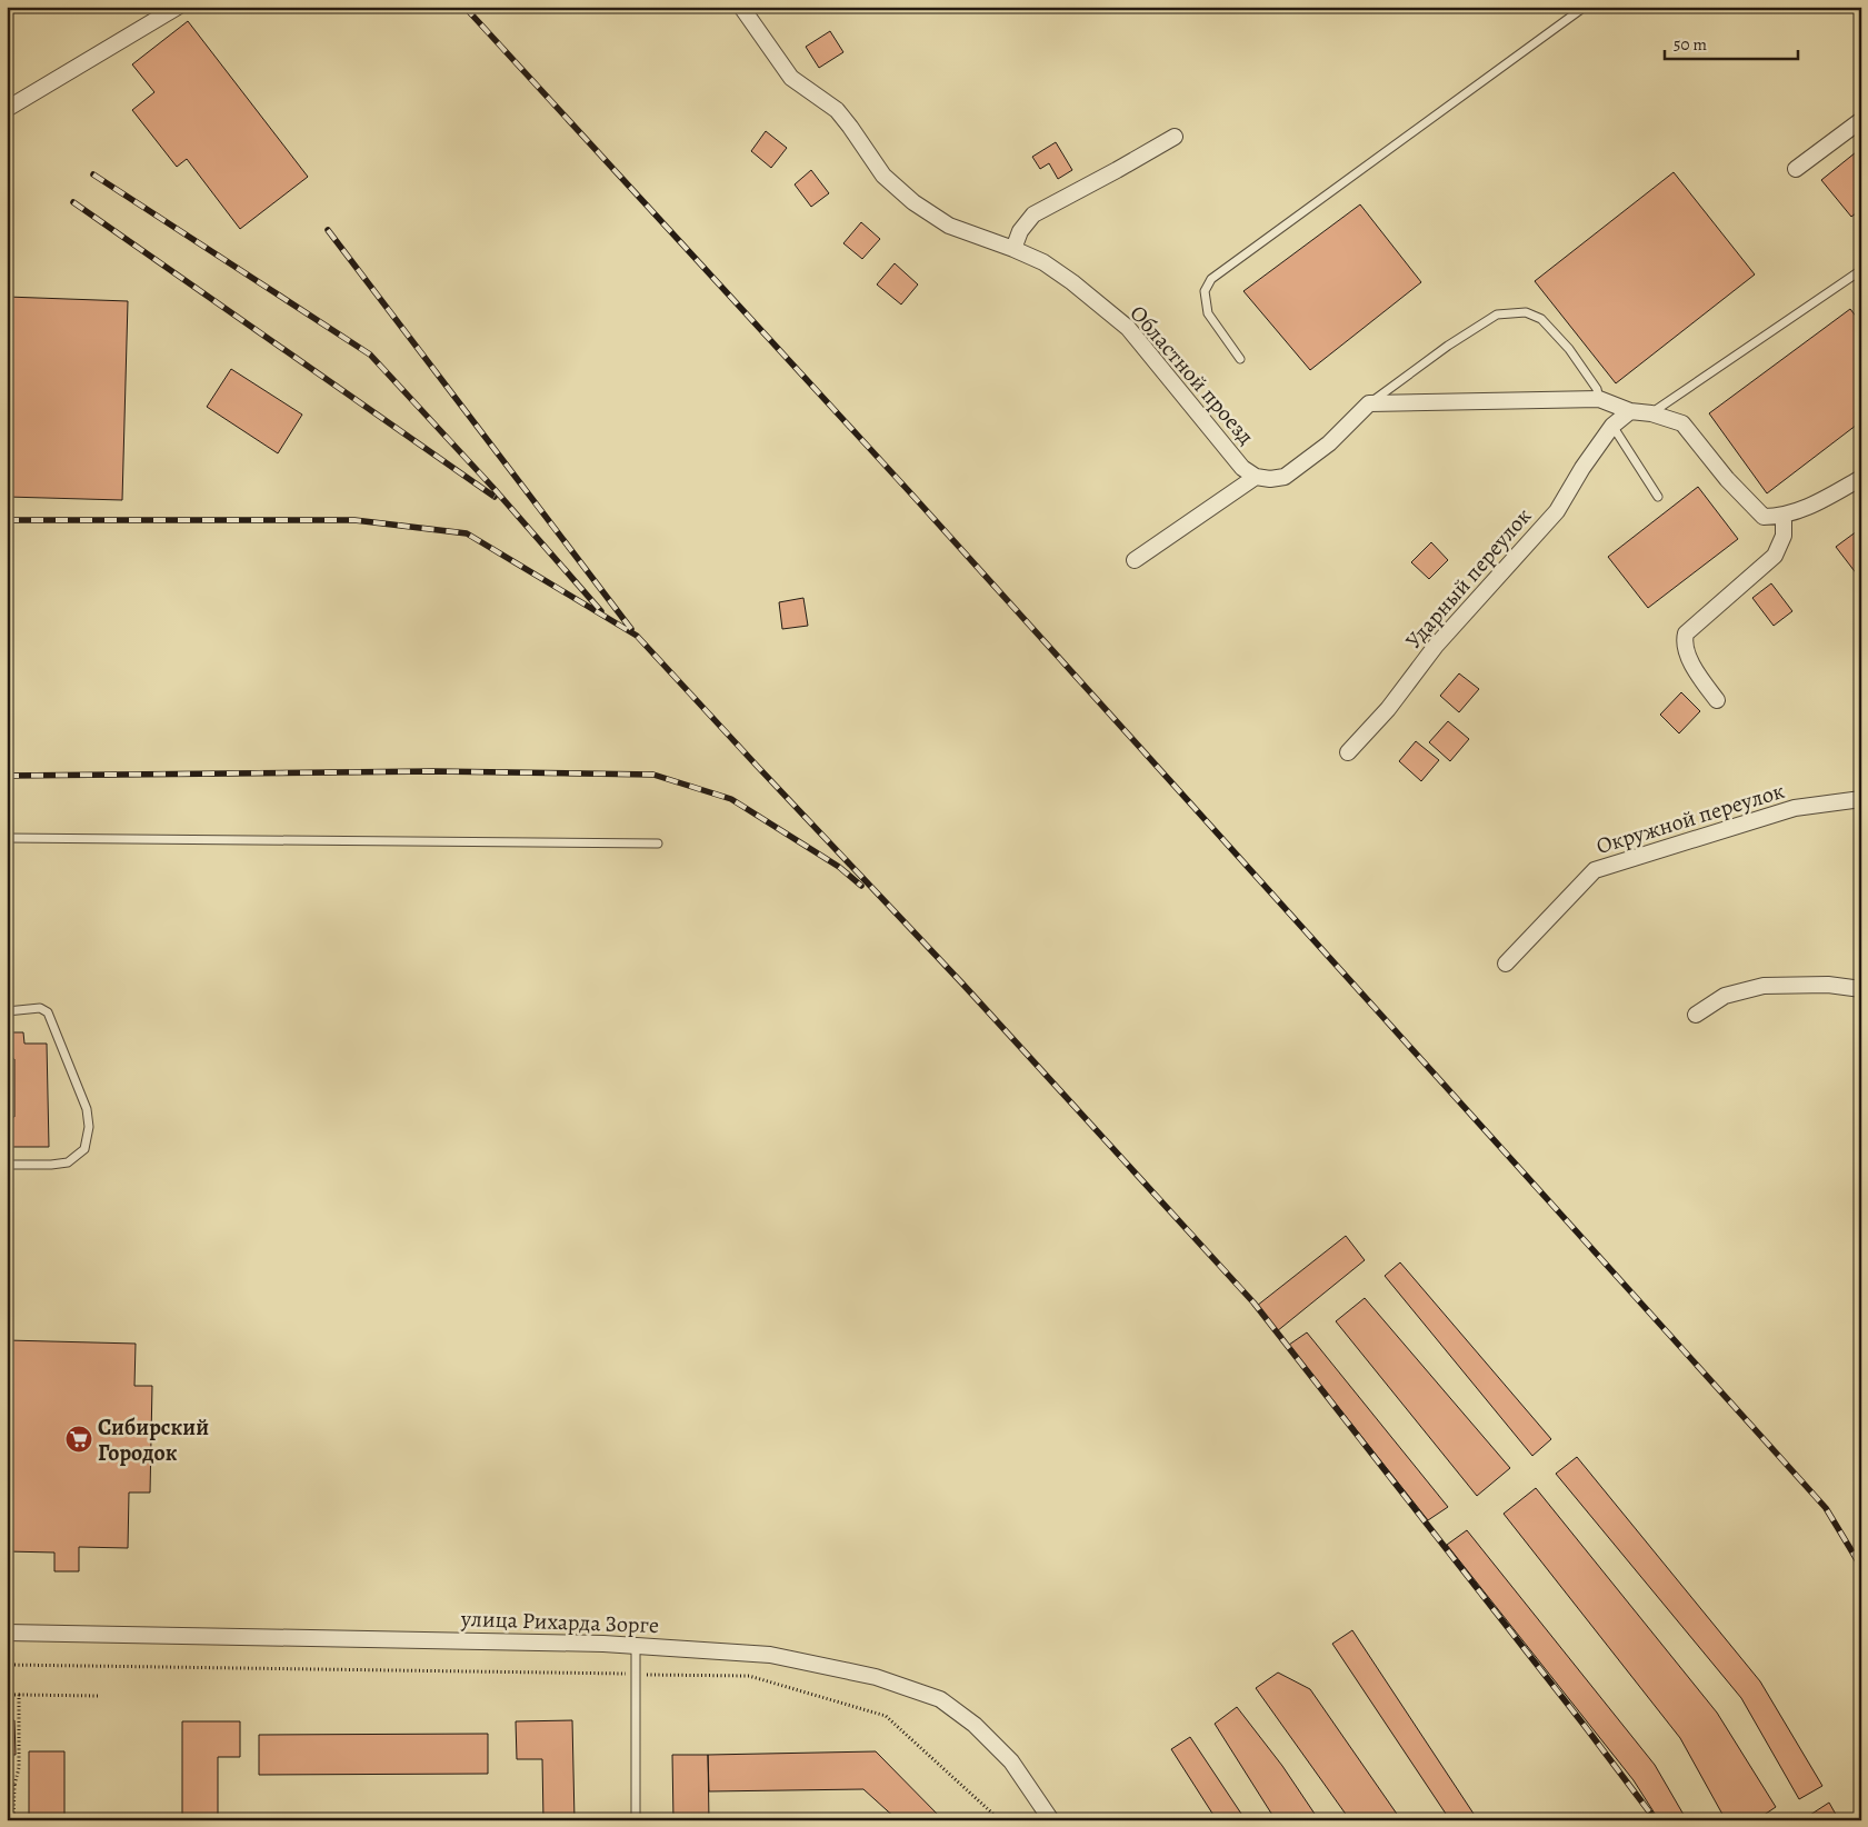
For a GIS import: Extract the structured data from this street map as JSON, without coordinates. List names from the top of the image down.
{
  "streets": {
    "street": [
      "Областной проезд",
      "Ударный переулок",
      "Окружной переулок",
      "улица Рихарда Зорге"
    ]
  },
  "places": {
    "supermarket": ["Сибирский Городок"]
  },
  "scale_bar": "50 m"
}
